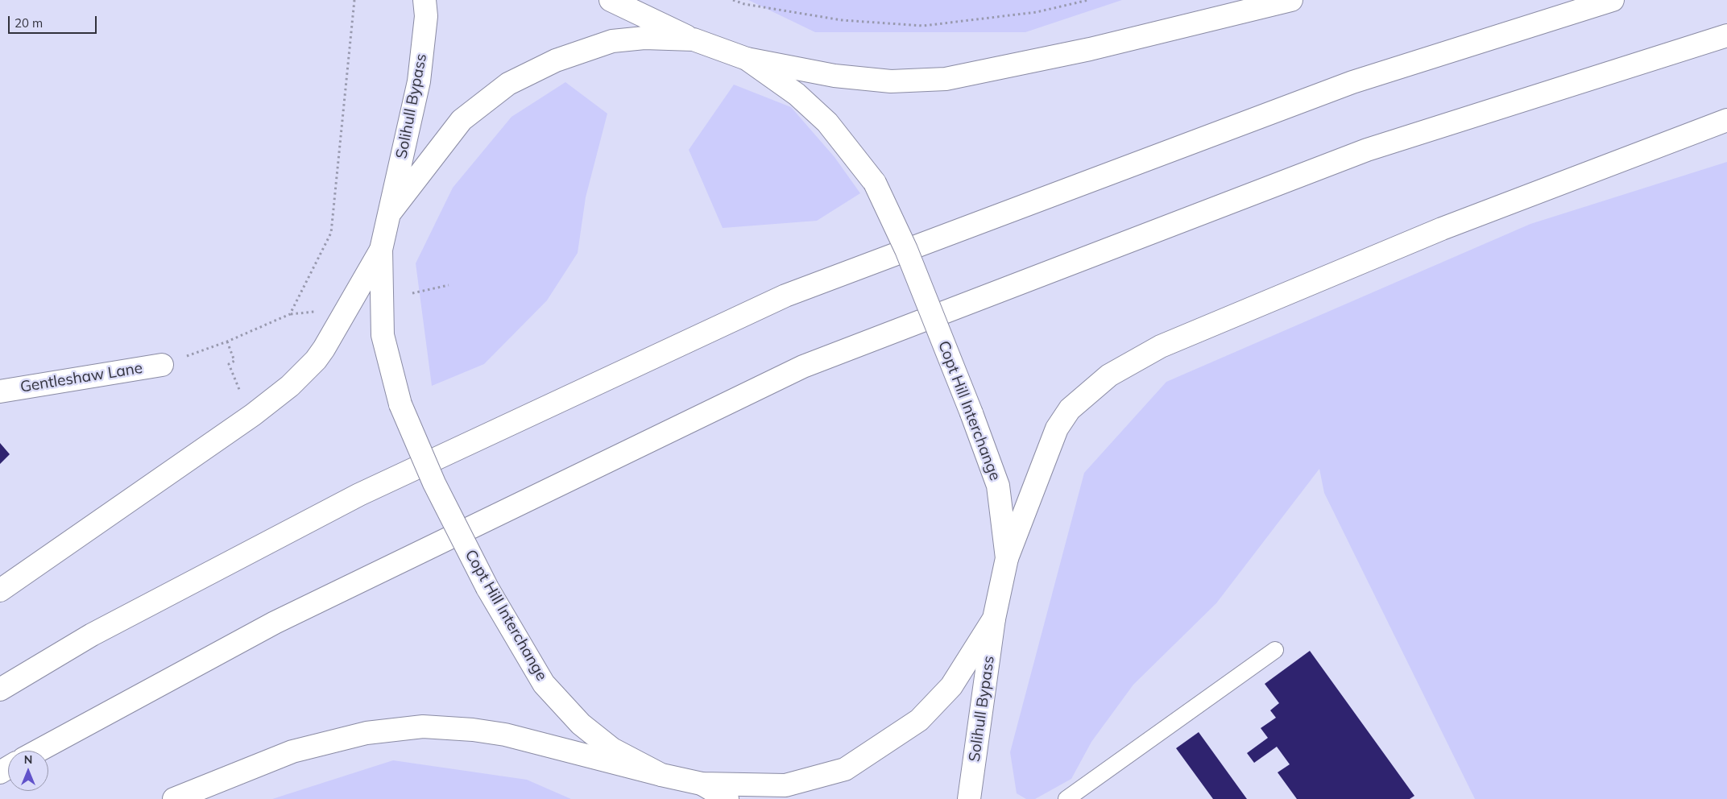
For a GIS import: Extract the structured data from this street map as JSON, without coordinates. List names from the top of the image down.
{
  "streets": {
    "main road": ["Solihull Bypass", "Gentleshaw Lane", "Copt Hill Interchange"]
  },
  "crossings": [
    ["Solihull Bypass", "Copt Hill Interchange"]
  ],
  "scale_bar": "20 m",
  "north": "top"
}
